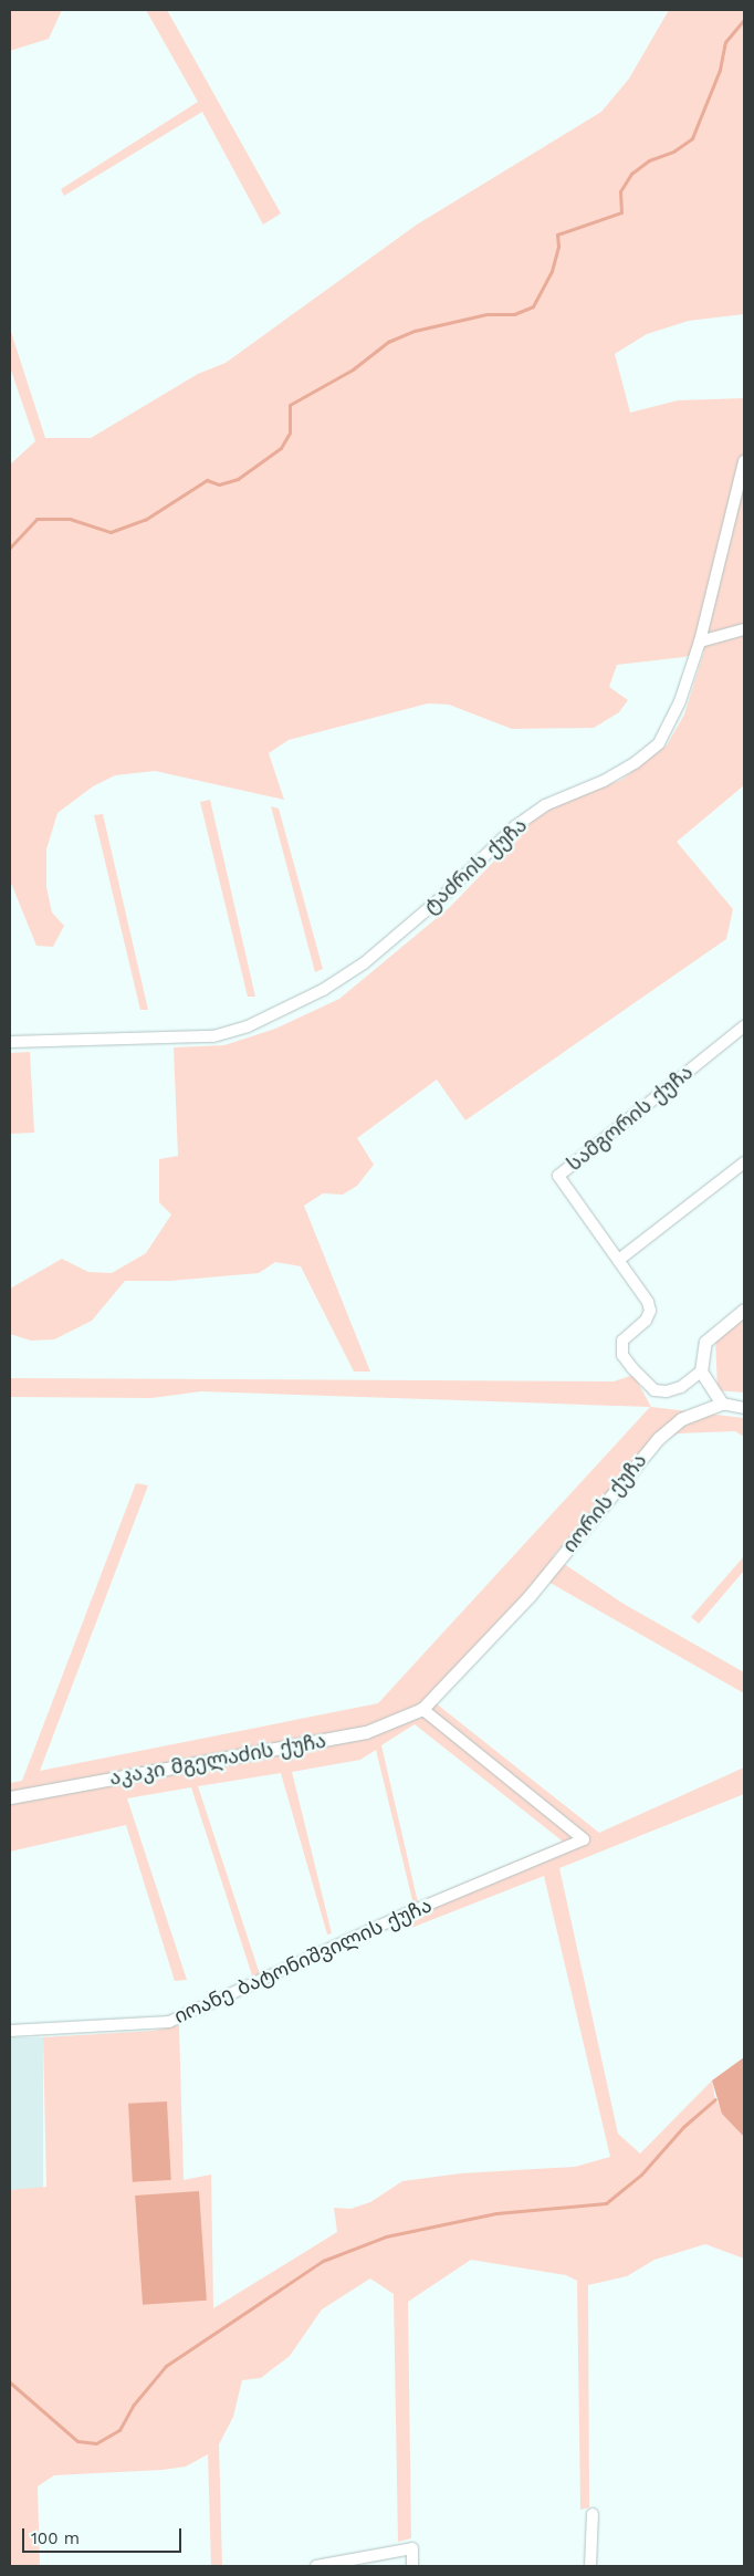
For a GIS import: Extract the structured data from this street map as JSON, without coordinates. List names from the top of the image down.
{
  "streets": {
    "street": [
      "ტაძრის ქუჩა",
      "სამგორის ქუჩა",
      "იორის ქუჩა",
      "აკაკი მგელაძის ქუჩა",
      "იოანე ბატონიშვილის ქუჩა"
    ]
  },
  "crossings": [
    ["იორის ქუჩა", "აკაკი მგელაძის ქუჩა"],
    ["იორის ქუჩა", "იოანე ბატონიშვილის ქუჩა"],
    ["აკაკი მგელაძის ქუჩა", "იოანე ბატონიშვილის ქუჩა"]
  ],
  "scale_bar": "100 m"
}
